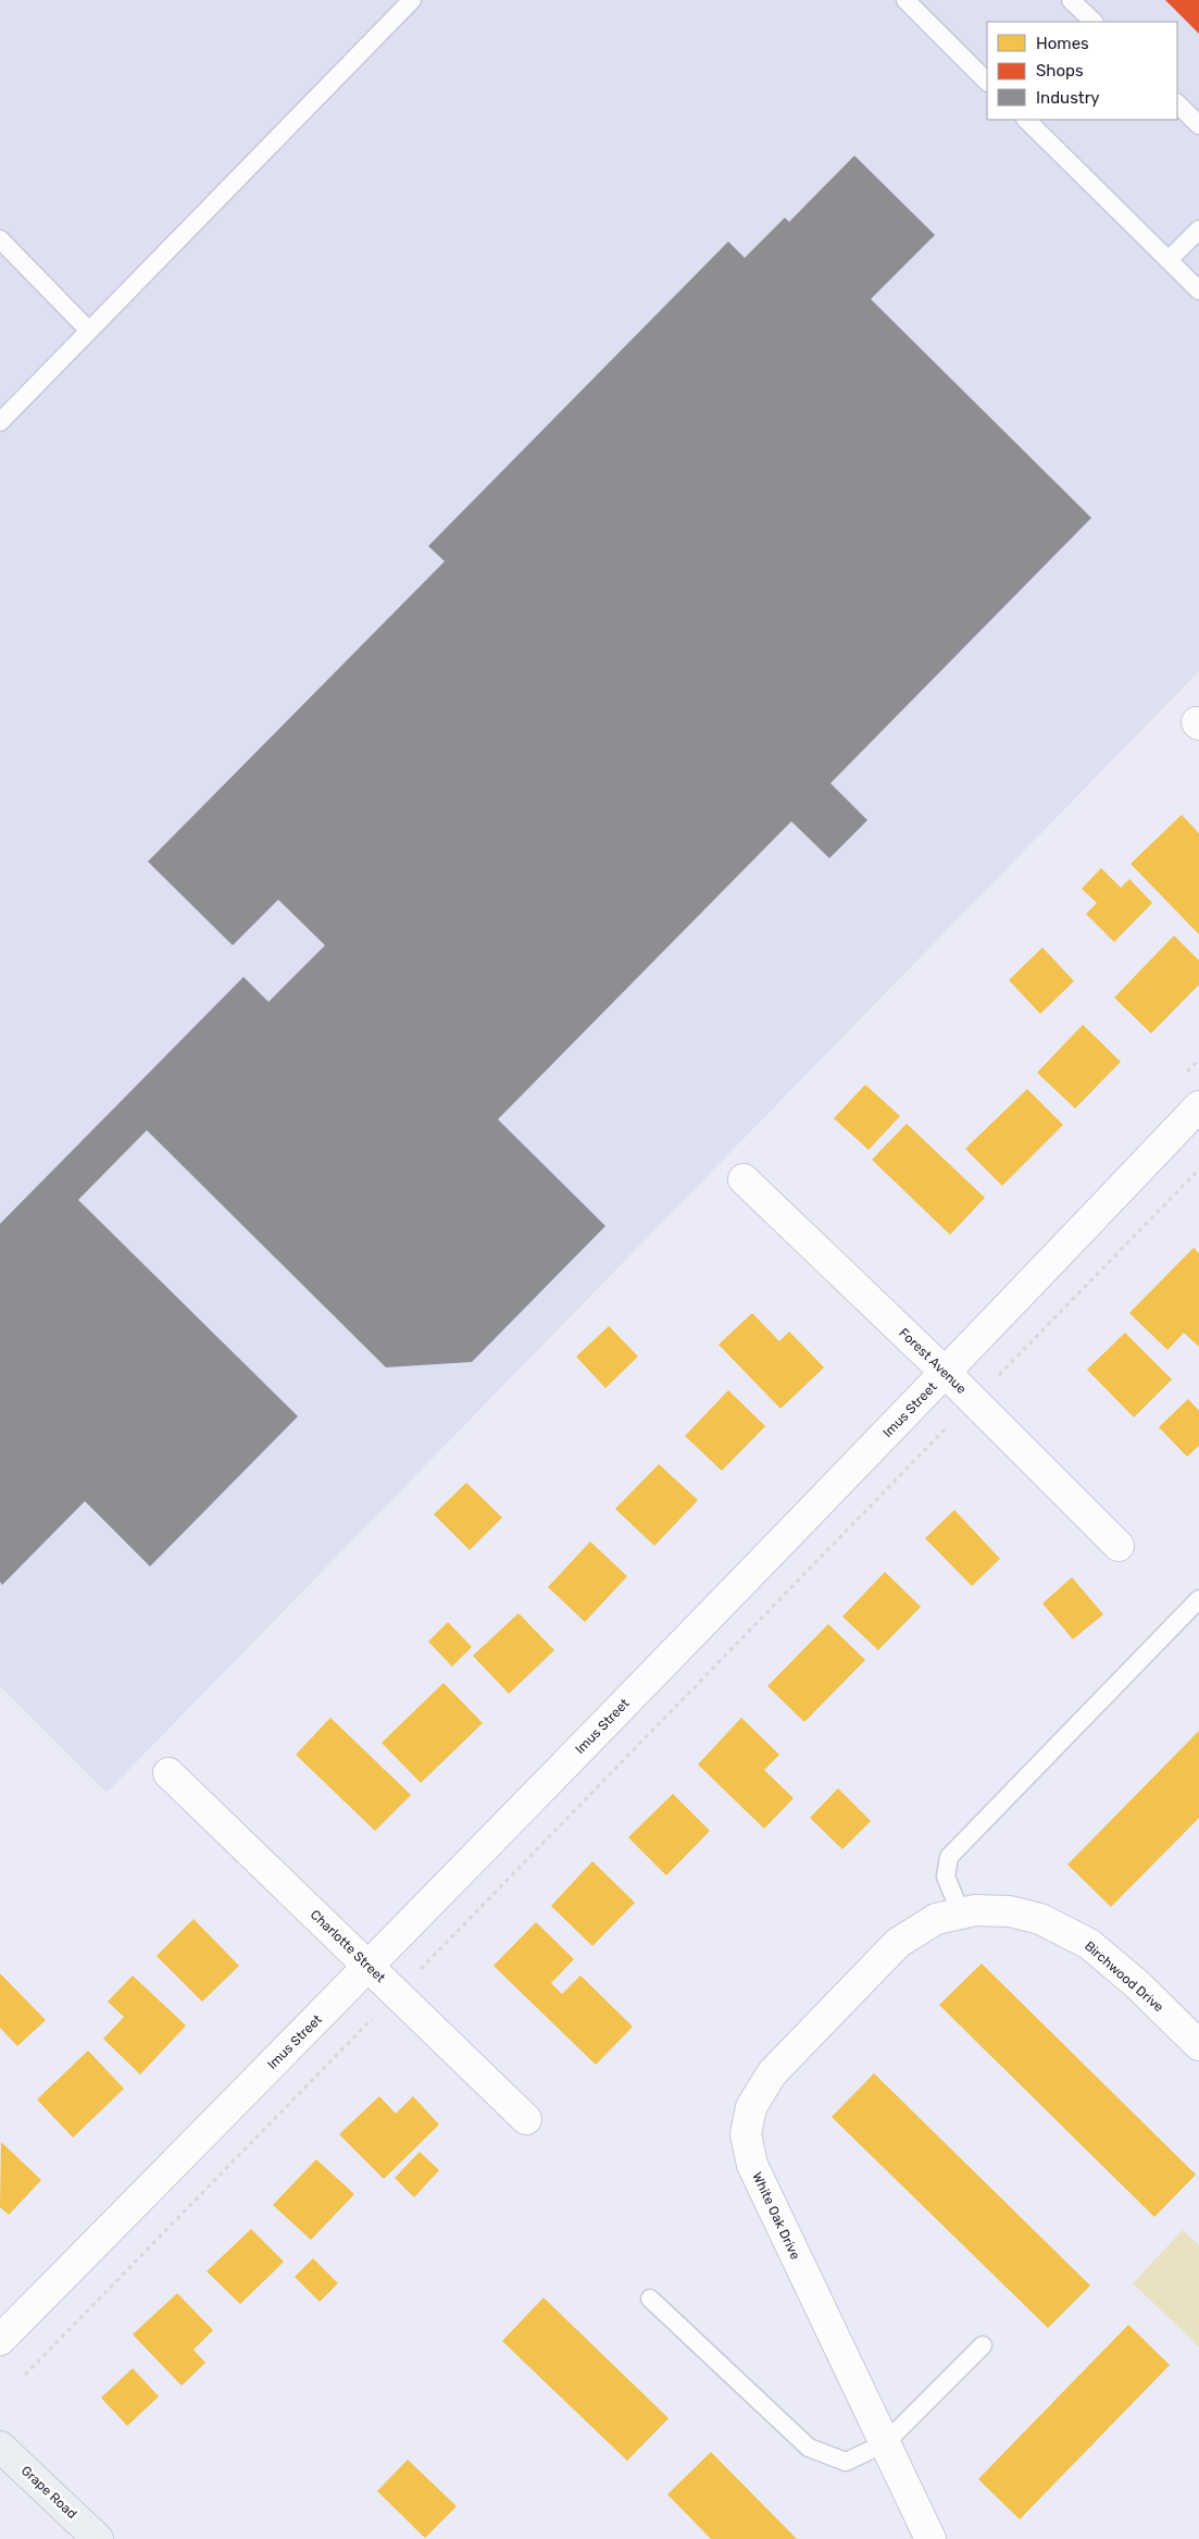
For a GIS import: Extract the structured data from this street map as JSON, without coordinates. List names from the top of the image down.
{
  "streets": {
    "main road": ["Grape Road"],
    "street": [
      "Forest Avenue",
      "Imus Street",
      "Charlotte Street",
      "Birchwood Drive",
      "White Oak Drive"
    ]
  },
  "crossings": [
    ["Forest Avenue", "Imus Street"],
    ["Imus Street", "Charlotte Street"],
    ["Birchwood Drive", "White Oak Drive"]
  ],
  "legend": ["Homes", "Shops", "Industry"]
}
